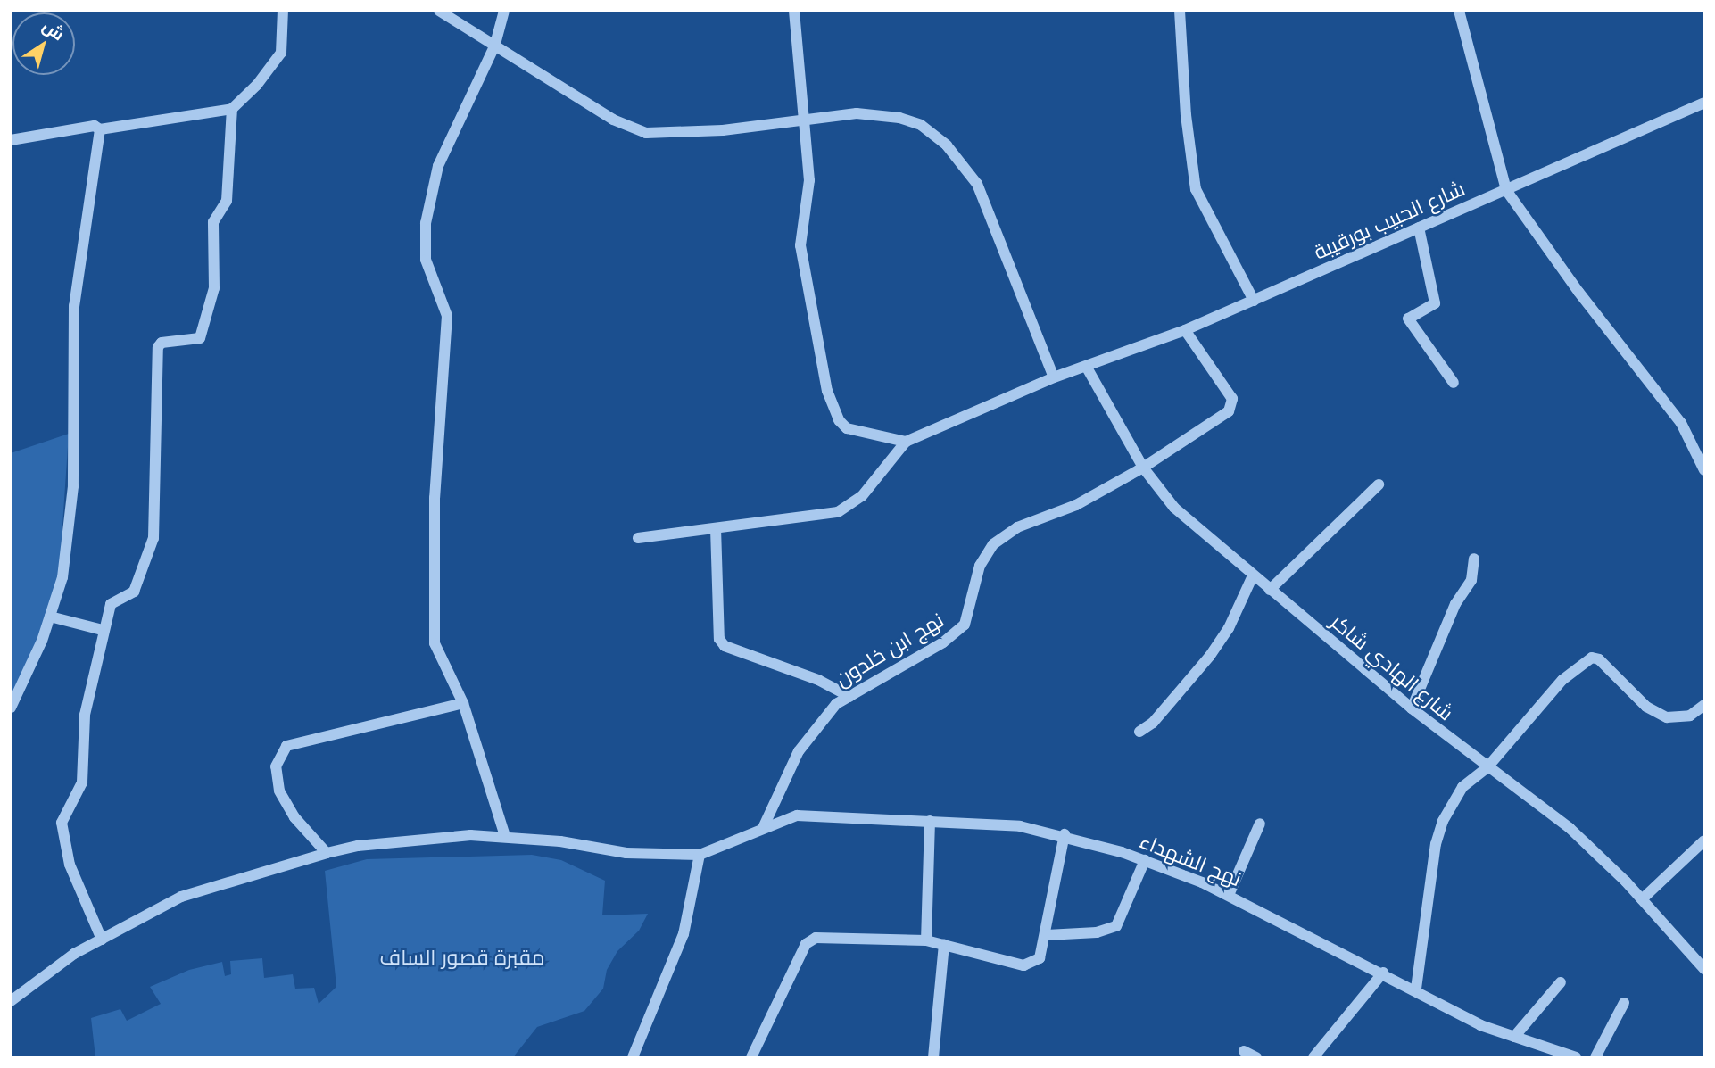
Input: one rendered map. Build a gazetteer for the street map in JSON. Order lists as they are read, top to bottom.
{
  "streets": {
    "street": [
      "شارع الحبيب بورقيبة",
      "نهج ابن خلدون",
      "شارع الهادي شاكر",
      "نهج الشهداء"
    ]
  },
  "crossings": [
    ["شارع الحبيب بورقيبة", "نهج ابن خلدون"],
    ["شارع الحبيب بورقيبة", "شارع الهادي شاكر"],
    ["نهج ابن خلدون", "شارع الهادي شاكر"],
    ["نهج ابن خلدون", "نهج الشهداء"]
  ],
  "parks": ["مقبرة قصور الساف"],
  "north": "top right"
}
